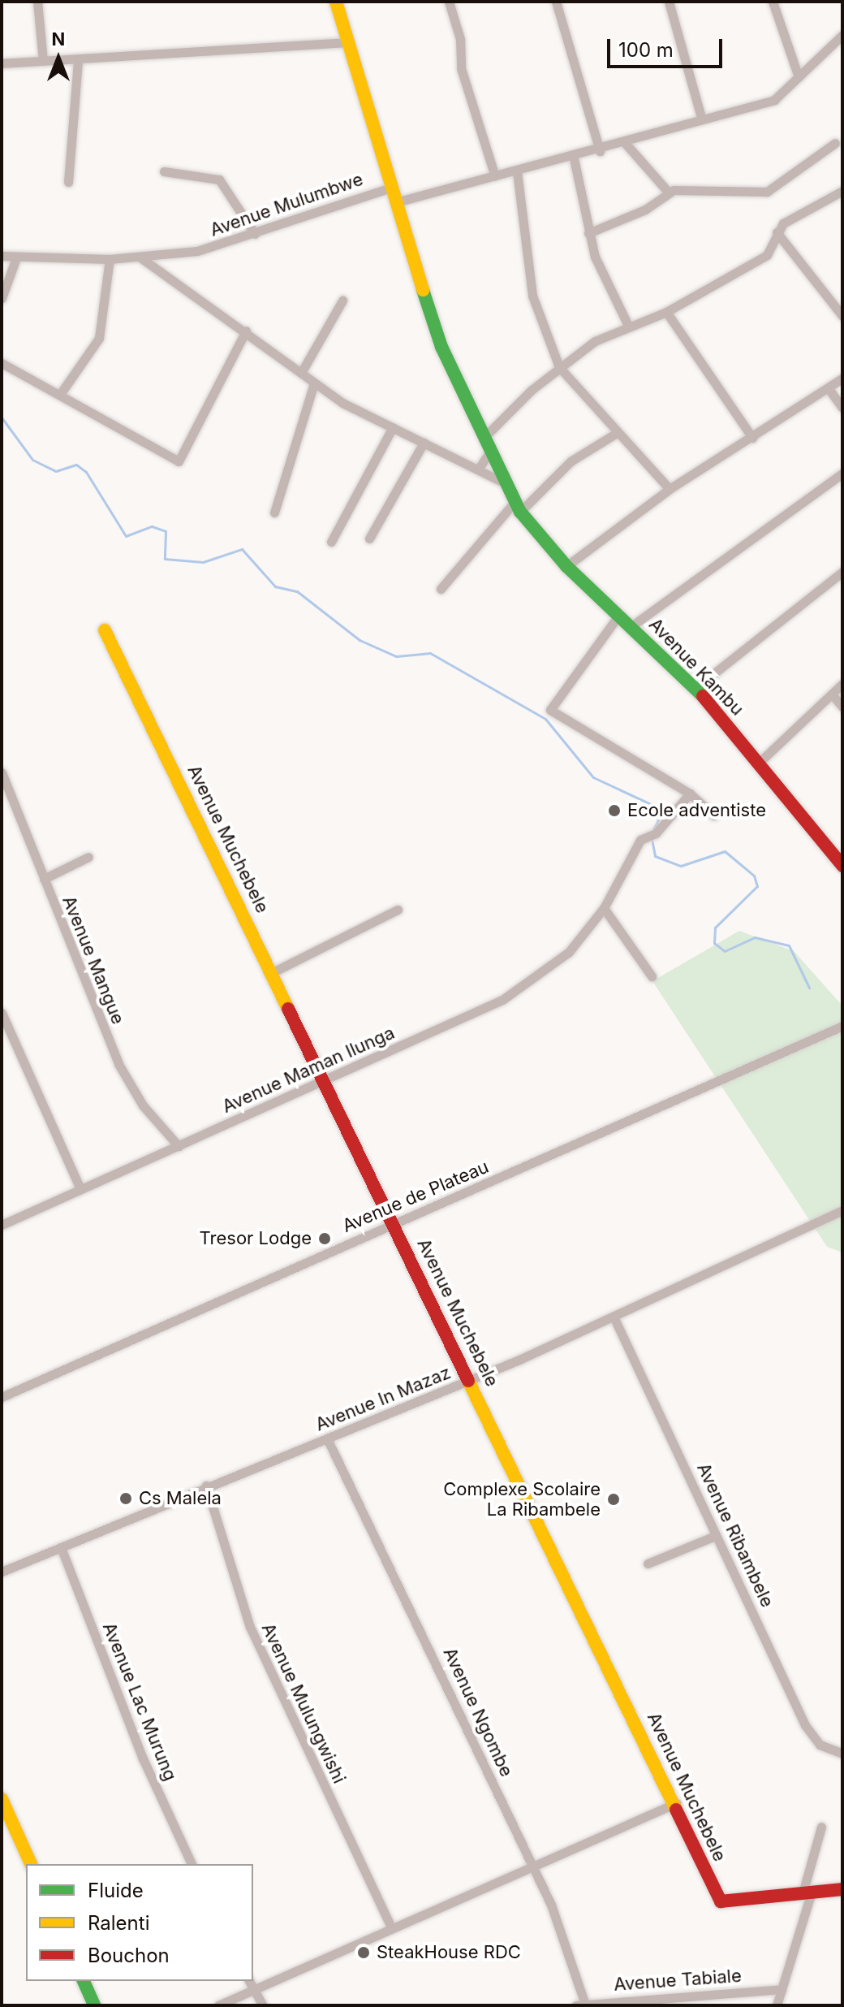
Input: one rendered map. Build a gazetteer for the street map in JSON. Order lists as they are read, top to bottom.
{
  "streets": {
    "street": [
      "Avenue Mulumbwe",
      "Avenue Kambu",
      "Avenue Muchebele",
      "Avenue Mangue",
      "Avenue Maman Ilunga",
      "Avenue de Plateau",
      "Avenue In Mazaz",
      "Avenue Ribambele",
      "Avenue Lac Murung",
      "Avenue Mulungwishi",
      "Avenue Ngombe",
      "Avenue Tabiale"
    ]
  },
  "crossings": [
    ["Avenue Mulumbwe", "Avenue Kambu"],
    ["Avenue Muchebele", "Avenue Maman Ilunga"],
    ["Avenue Muchebele", "Avenue de Plateau"],
    ["Avenue Muchebele", "Avenue In Mazaz"],
    ["Avenue Mangue", "Avenue Maman Ilunga"],
    ["Avenue In Mazaz", "Avenue Ribambele"],
    ["Avenue In Mazaz", "Avenue Lac Murung"],
    ["Avenue In Mazaz", "Avenue Mulungwishi"],
    ["Avenue In Mazaz", "Avenue Ngombe"],
    ["Avenue Ngombe", "Avenue Tabiale"]
  ],
  "places": [
    "Ecole adventiste",
    "Tresor Lodge",
    "Cs Malela",
    "Complexe Scolaire La Ribambele",
    "SteakHouse RDC"
  ],
  "legend": ["Fluide", "Ralenti", "Bouchon"],
  "scale_bar": "100 m",
  "north": "top"
}
